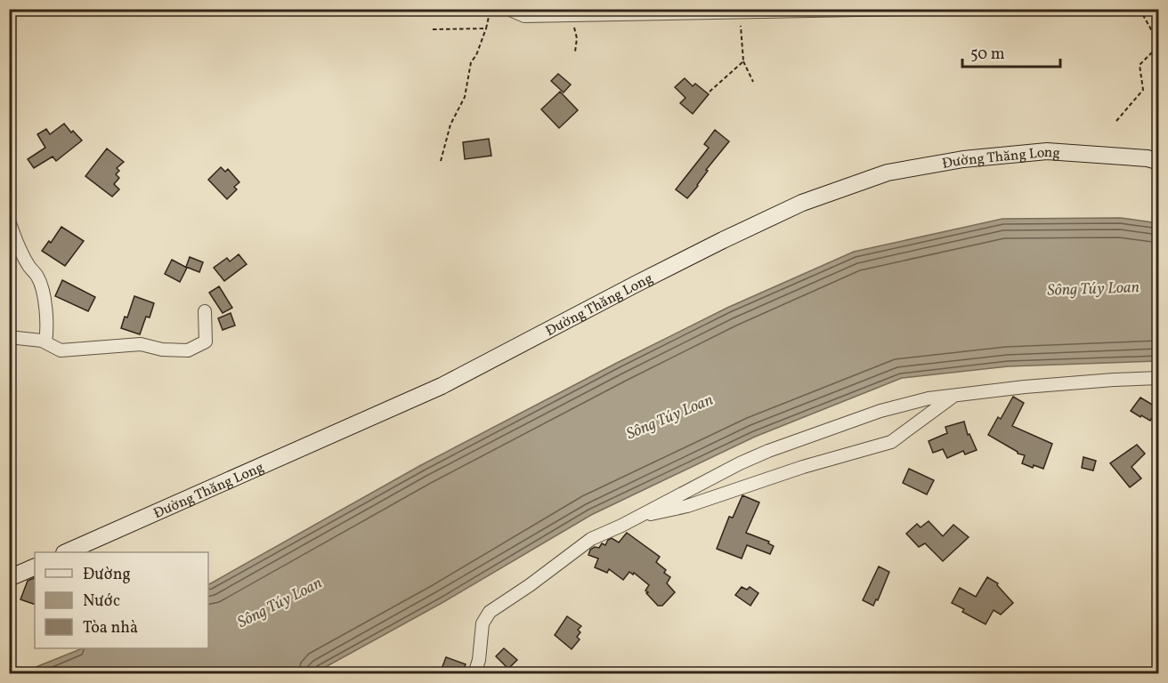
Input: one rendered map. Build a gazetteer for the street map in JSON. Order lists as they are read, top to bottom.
{
  "streets": {
    "street": ["Đường Thăng Long"]
  },
  "water": ["Sông Túy Loan"],
  "legend": ["Đường", "Nước", "Tòa nhà"],
  "scale_bar": "50 m"
}
